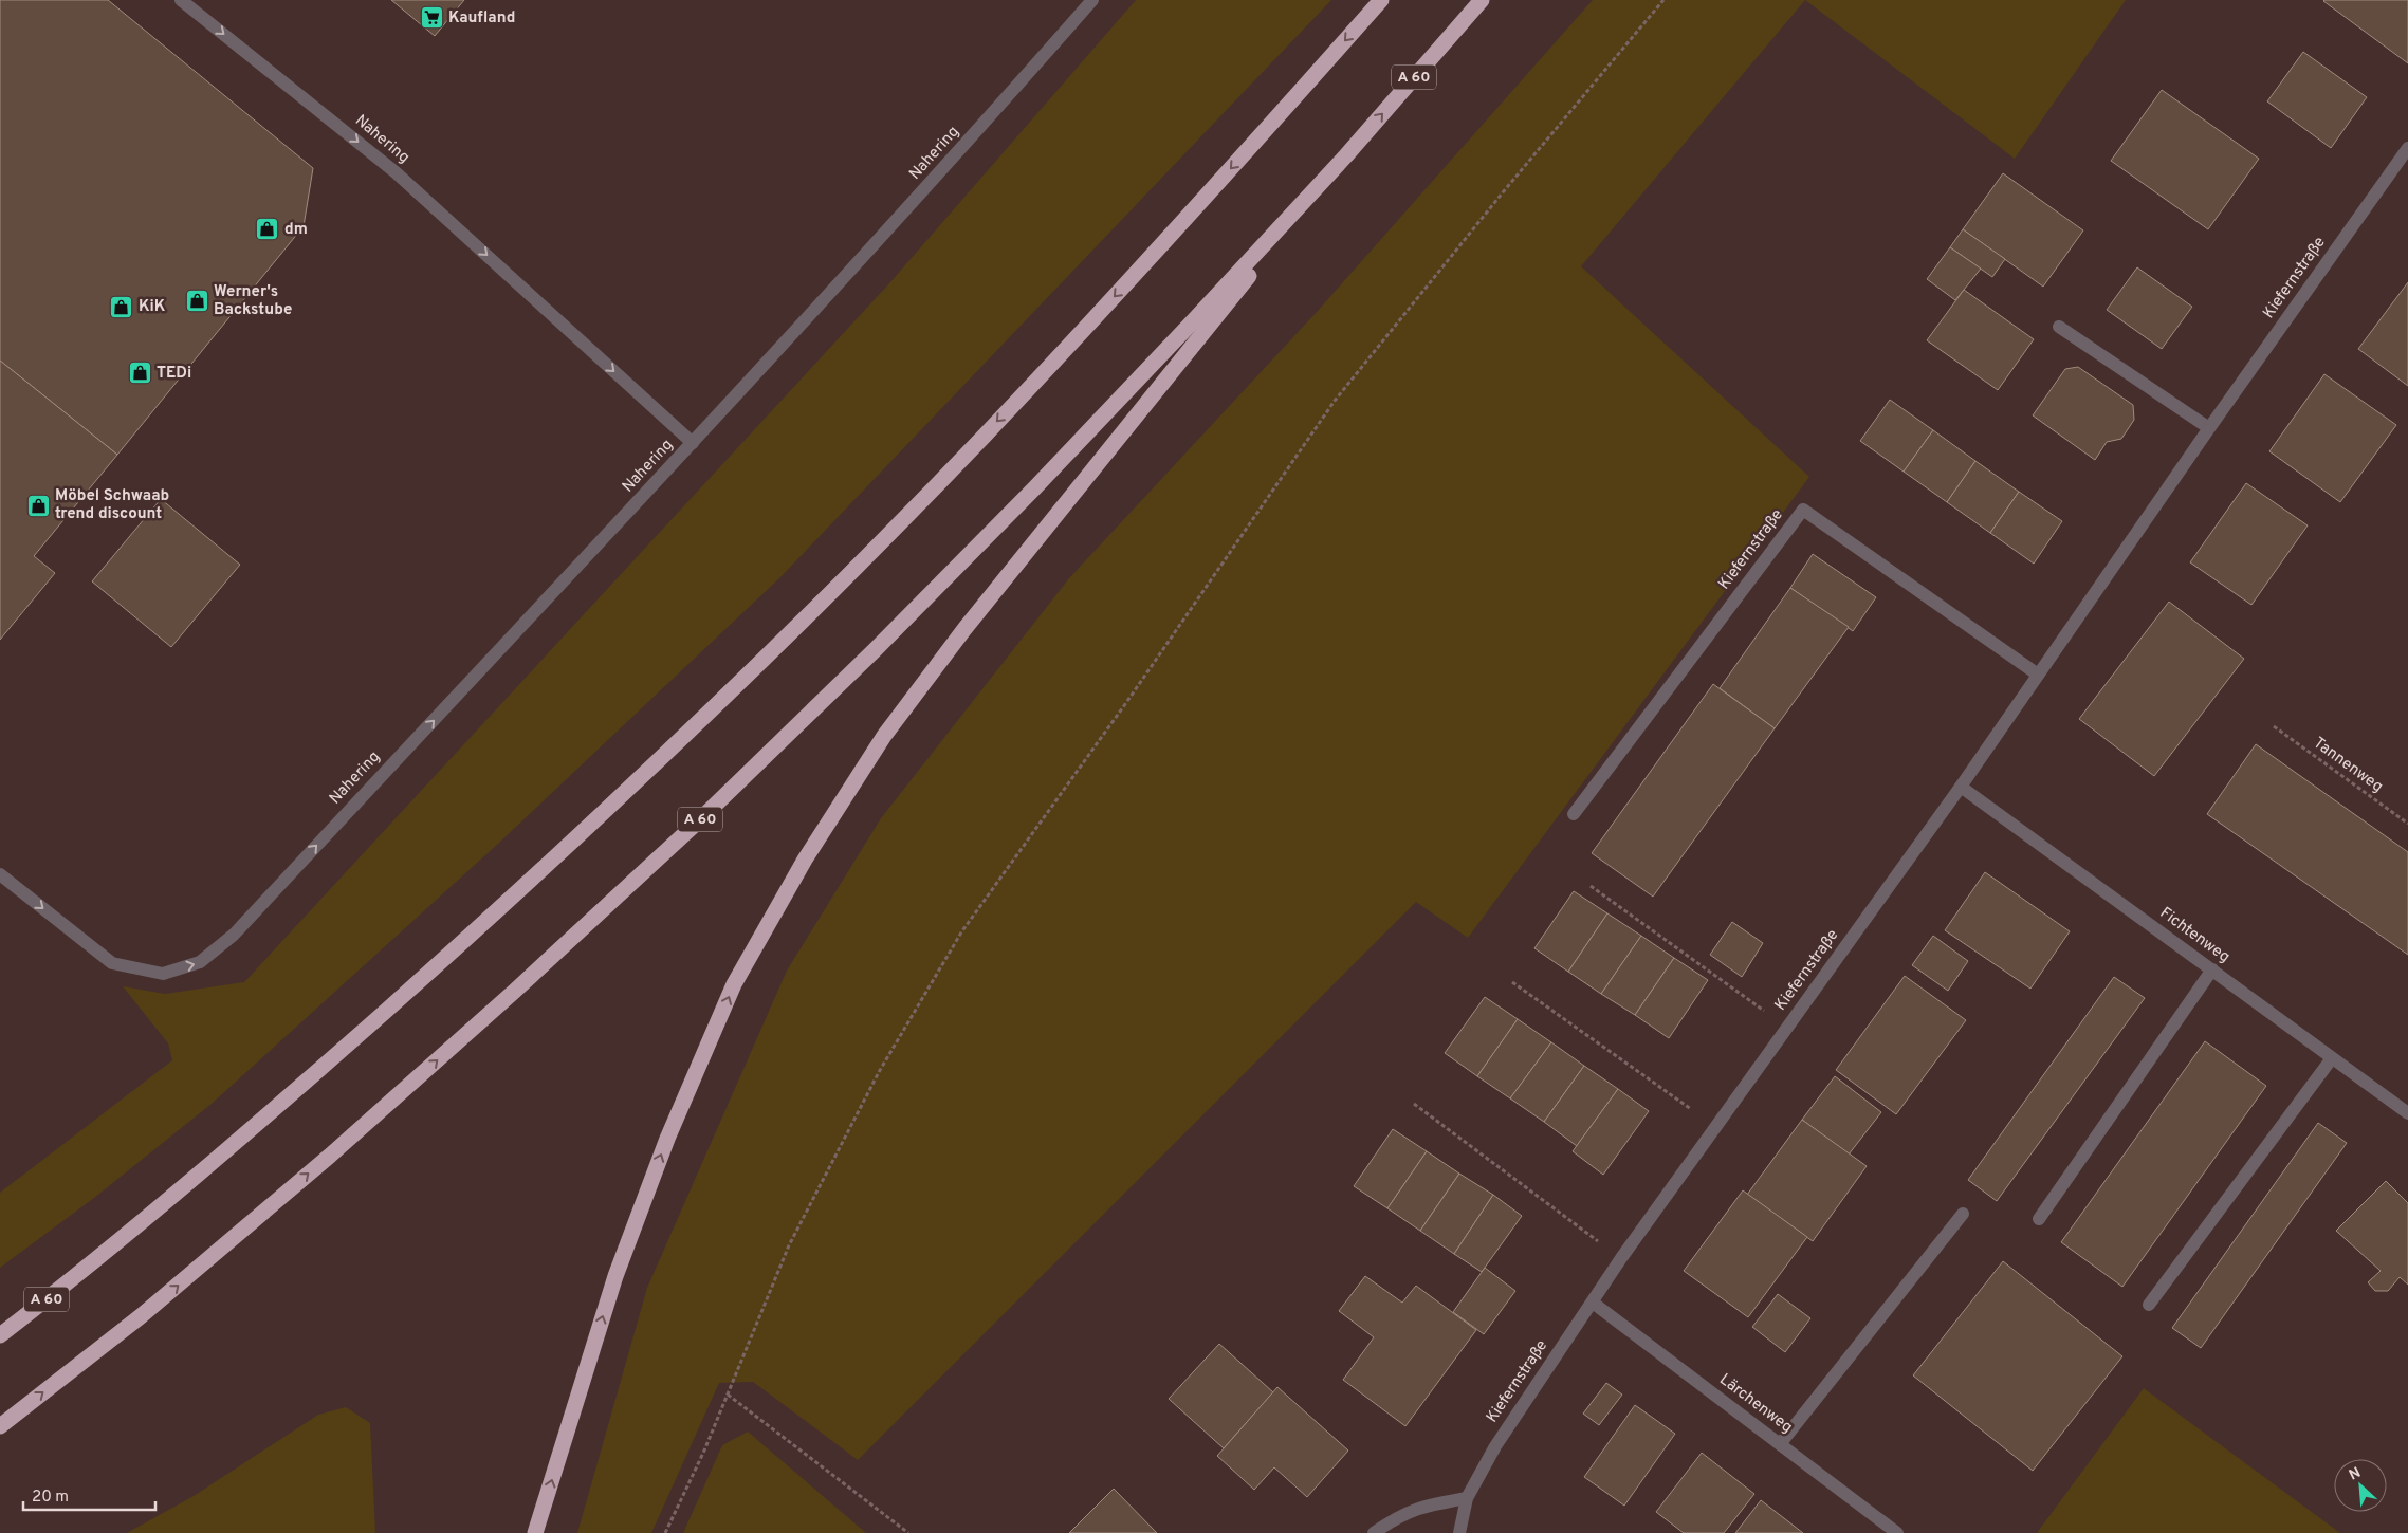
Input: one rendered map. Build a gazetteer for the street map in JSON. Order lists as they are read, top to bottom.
{
  "streets": {
    "highway": ["A 60"],
    "street": [
      "Nahering",
      "Kiefernstraße",
      "Fichtenweg",
      "Lärchenweg"
    ],
    "path": ["Tannenweg"]
  },
  "crossings": [
    ["Kiefernstraße", "Fichtenweg"],
    ["Kiefernstraße", "Lärchenweg"]
  ],
  "places": {
    "supermarket": ["Kaufland"],
    "shop": [
      "dm",
      "Werner's Backstube",
      "KiK",
      "TEDi",
      "Möbel Schwaab trend discount"
    ]
  },
  "scale_bar": "20 m",
  "north": "top left"
}
